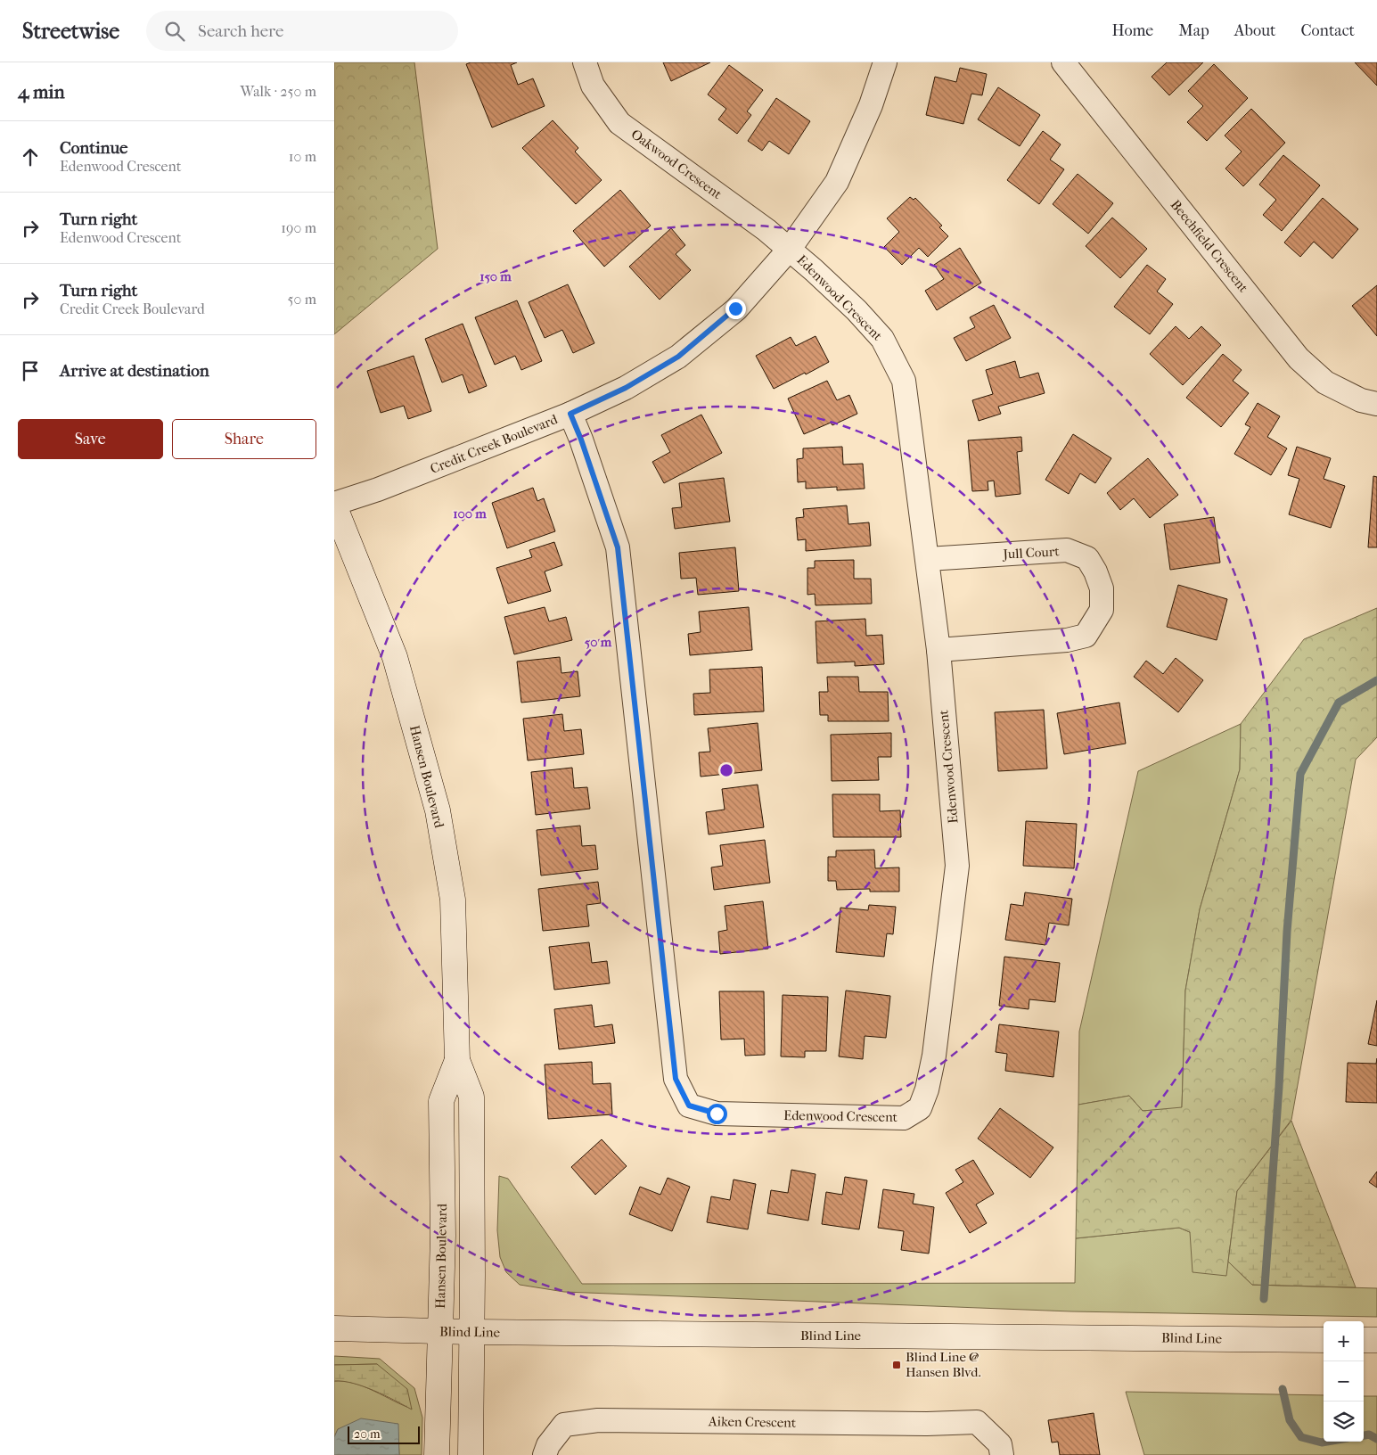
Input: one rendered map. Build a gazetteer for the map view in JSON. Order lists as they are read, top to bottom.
{
  "streets": {
    "street": [
      "Oakwood Crescent",
      "Beechfield Crescent",
      "Edenwood Crescent",
      "Credit Creek Boulevard",
      "Jull Court",
      "Hansen Boulevard",
      "Blind Line",
      "Aiken Crescent"
    ]
  },
  "crossings": [
    ["Oakwood Crescent", "Edenwood Crescent"],
    ["Oakwood Crescent", "Credit Creek Boulevard"],
    ["Edenwood Crescent", "Credit Creek Boulevard"],
    ["Edenwood Crescent", "Jull Court"],
    ["Credit Creek Boulevard", "Hansen Boulevard"],
    ["Hansen Boulevard", "Blind Line"]
  ],
  "places": {
    "transit": ["Blind Line @ Hansen Blvd."]
  },
  "scale_bar": "20 m",
  "page": {
    "header": "Streetwise",
    "search": "Search here",
    "nav": [
      "Home",
      "Map",
      "About",
      "Contact"
    ],
    "heading": ["4 min", "Walk · 250 m"],
    "list": [
      ["Continue", "Edenwood Crescent", "10 m"],
      ["Turn right", "Edenwood Crescent", "190 m"],
      ["Turn right", "Credit Creek Boulevard", "50 m"],
      "Arrive at destination"
    ],
    "buttons": ["Save", "Share"],
    "map_buttons": ["+", "−"],
    "scale": "20 m"
  },
  "rings": ["150 m", "100 m", "50 m"]
}
